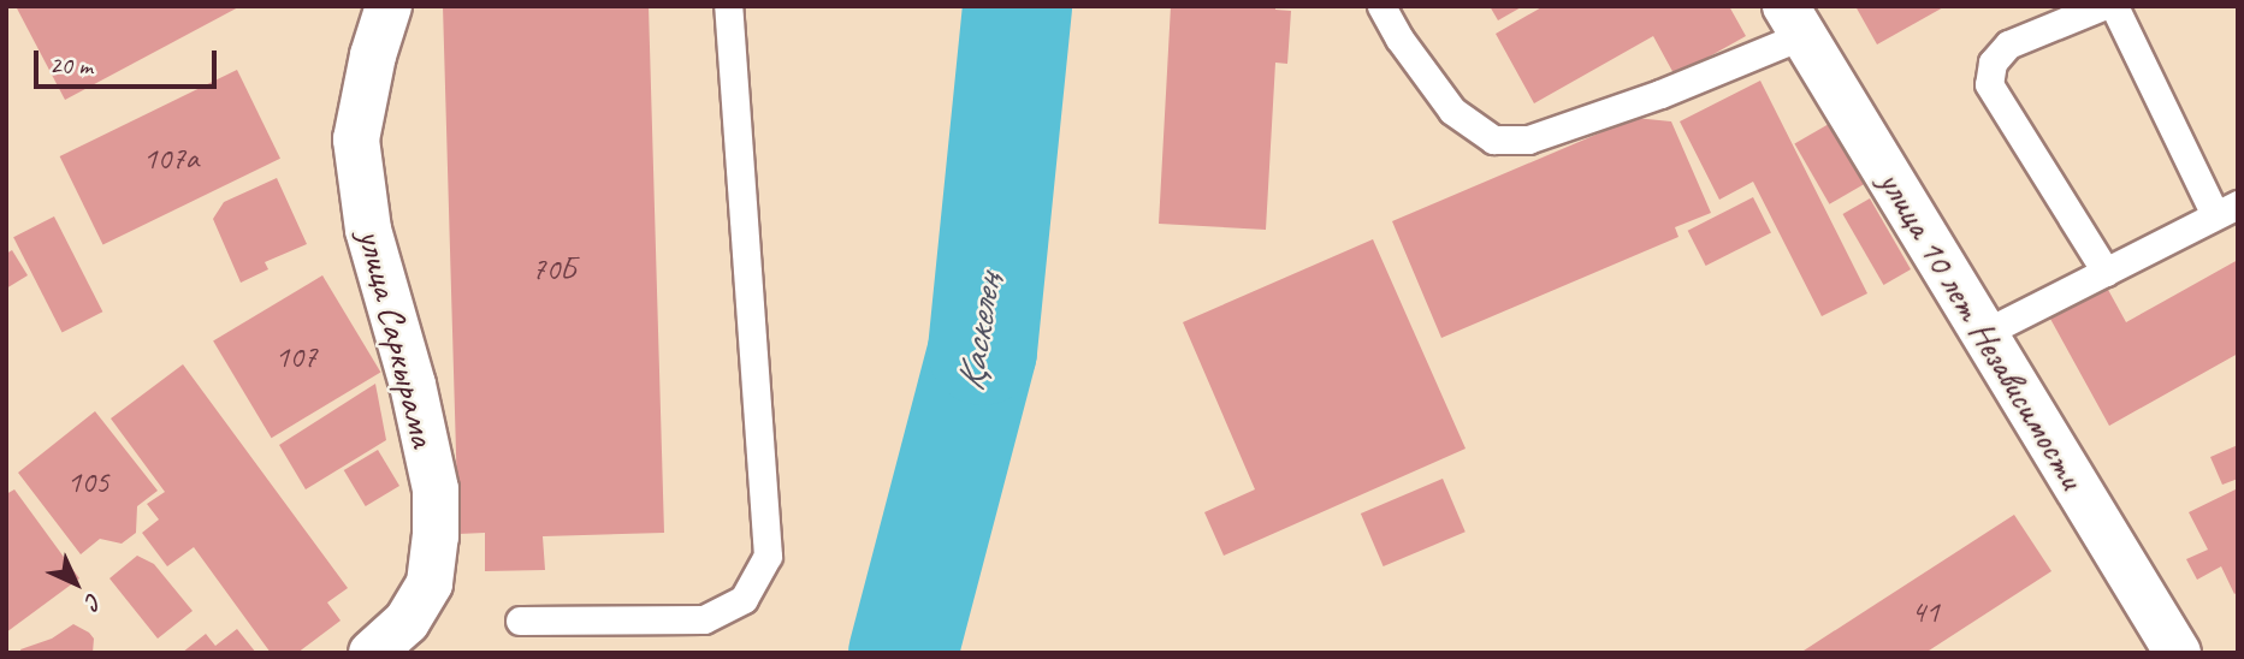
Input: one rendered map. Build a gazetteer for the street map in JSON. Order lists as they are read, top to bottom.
{
  "streets": {
    "street": ["улица 10 лет Независимости", "улица Саркырама"]
  },
  "water": ["Қаскелең"],
  "house_numbers": [
    "107а",
    "70Б",
    "107",
    "105",
    "41"
  ],
  "scale_bar": "20 m",
  "north": "bottom right"
}
